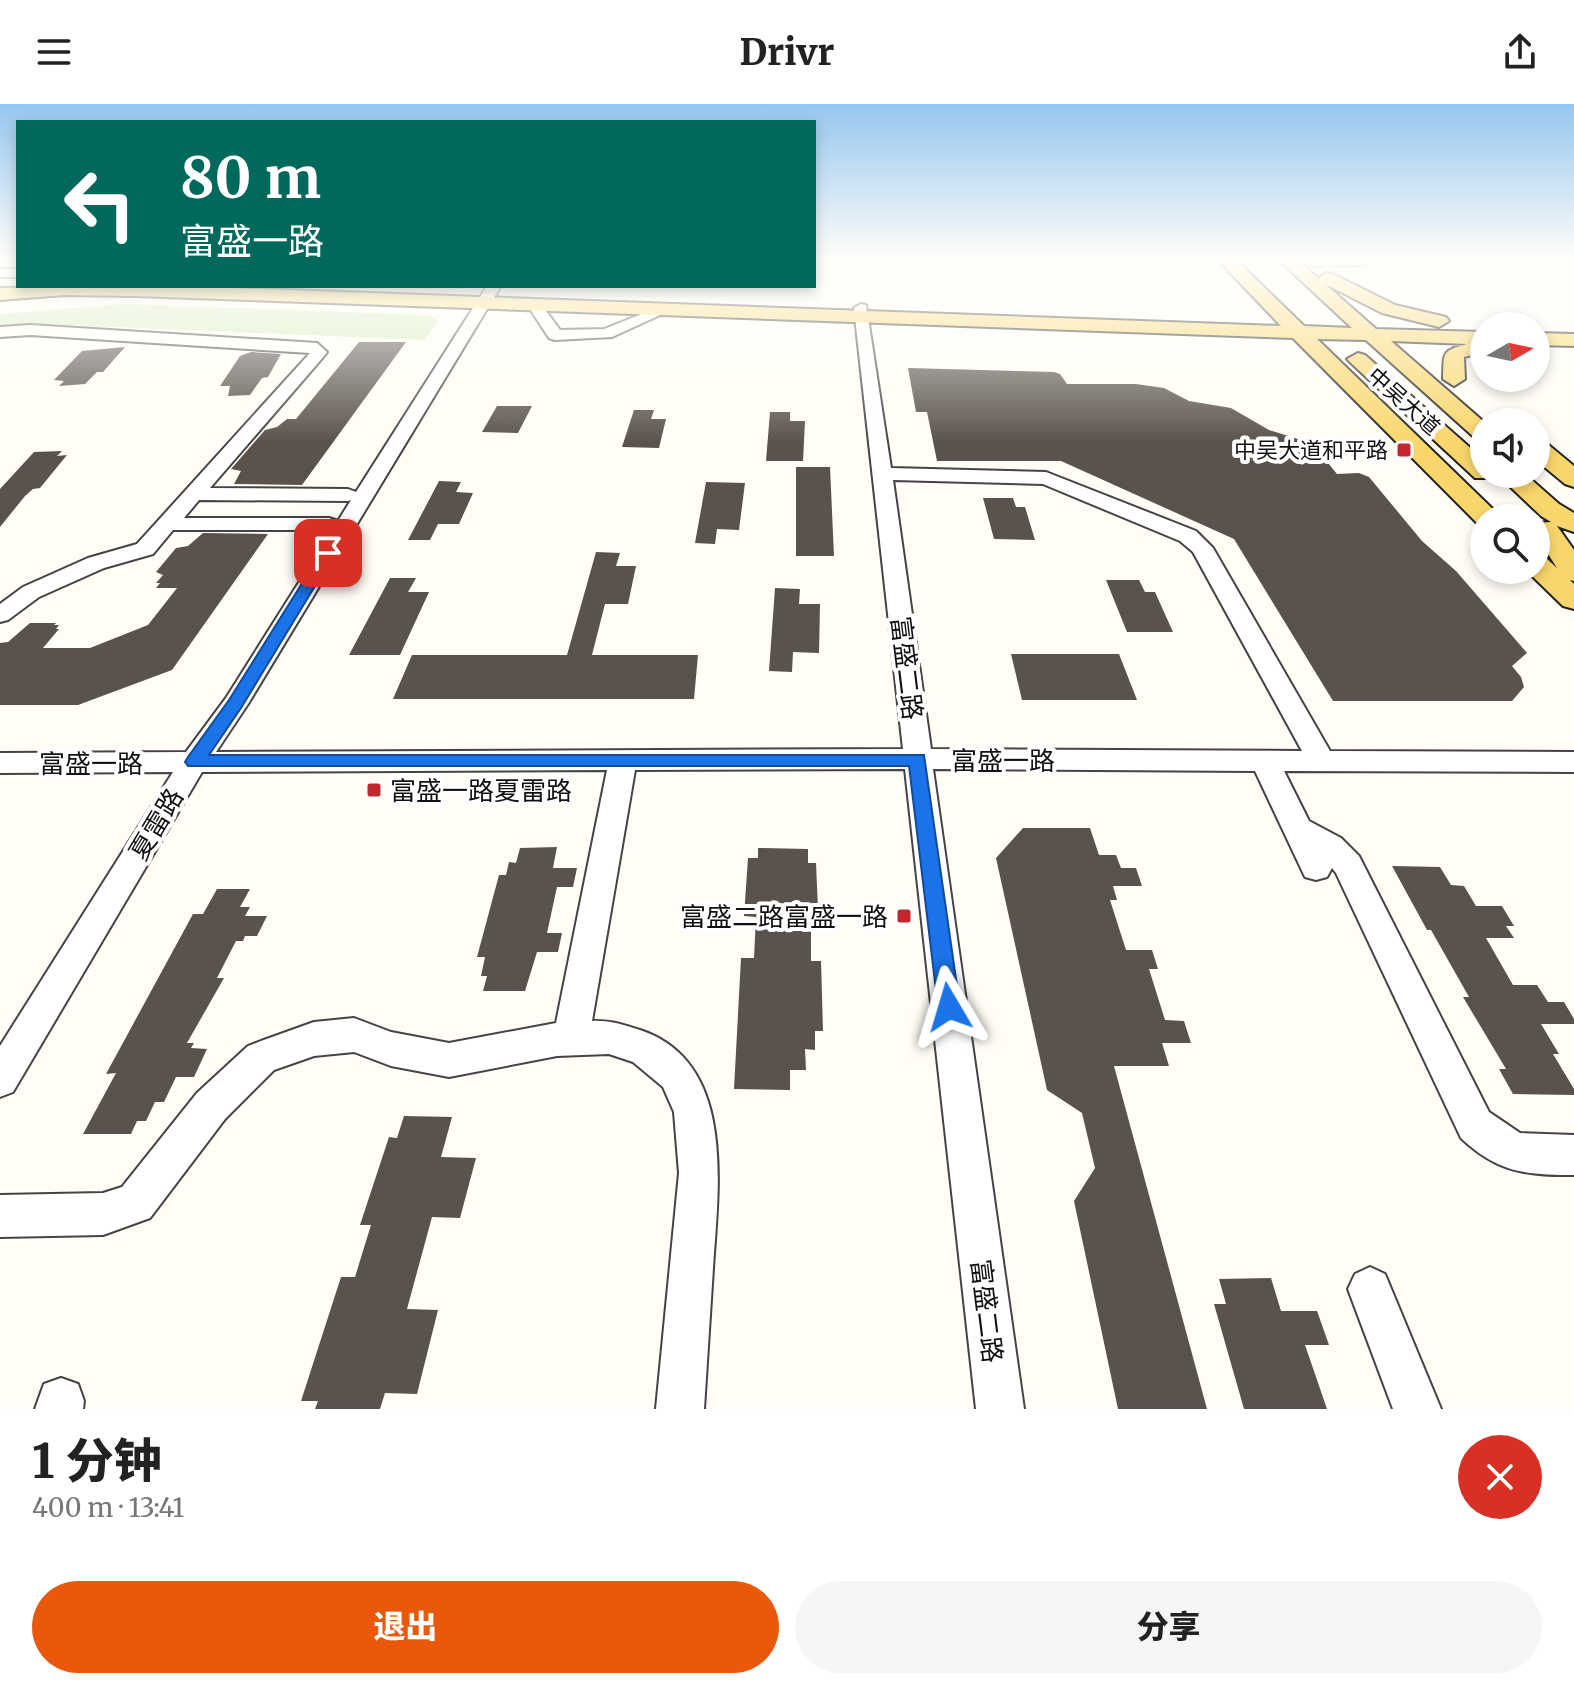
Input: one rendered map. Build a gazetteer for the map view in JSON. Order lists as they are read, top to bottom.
{
  "streets": {
    "main road": ["中吴大道"],
    "street": ["富盛二路", "富盛一路", "夏雷路"]
  },
  "crossings": [
    ["富盛二路", "富盛一路"],
    ["富盛一路", "夏雷路"]
  ],
  "places": {
    "transit": ["中吴大道和平路", "富盛一路夏雷路", "富盛二路富盛一路"]
  },
  "north": "right",
  "page": {
    "header": "Drivr",
    "turn": ["80 m", "富盛一路"],
    "heading": ["1 分钟", "400 m · 13:41"],
    "buttons": ["退出", "分享"]
  }
}
